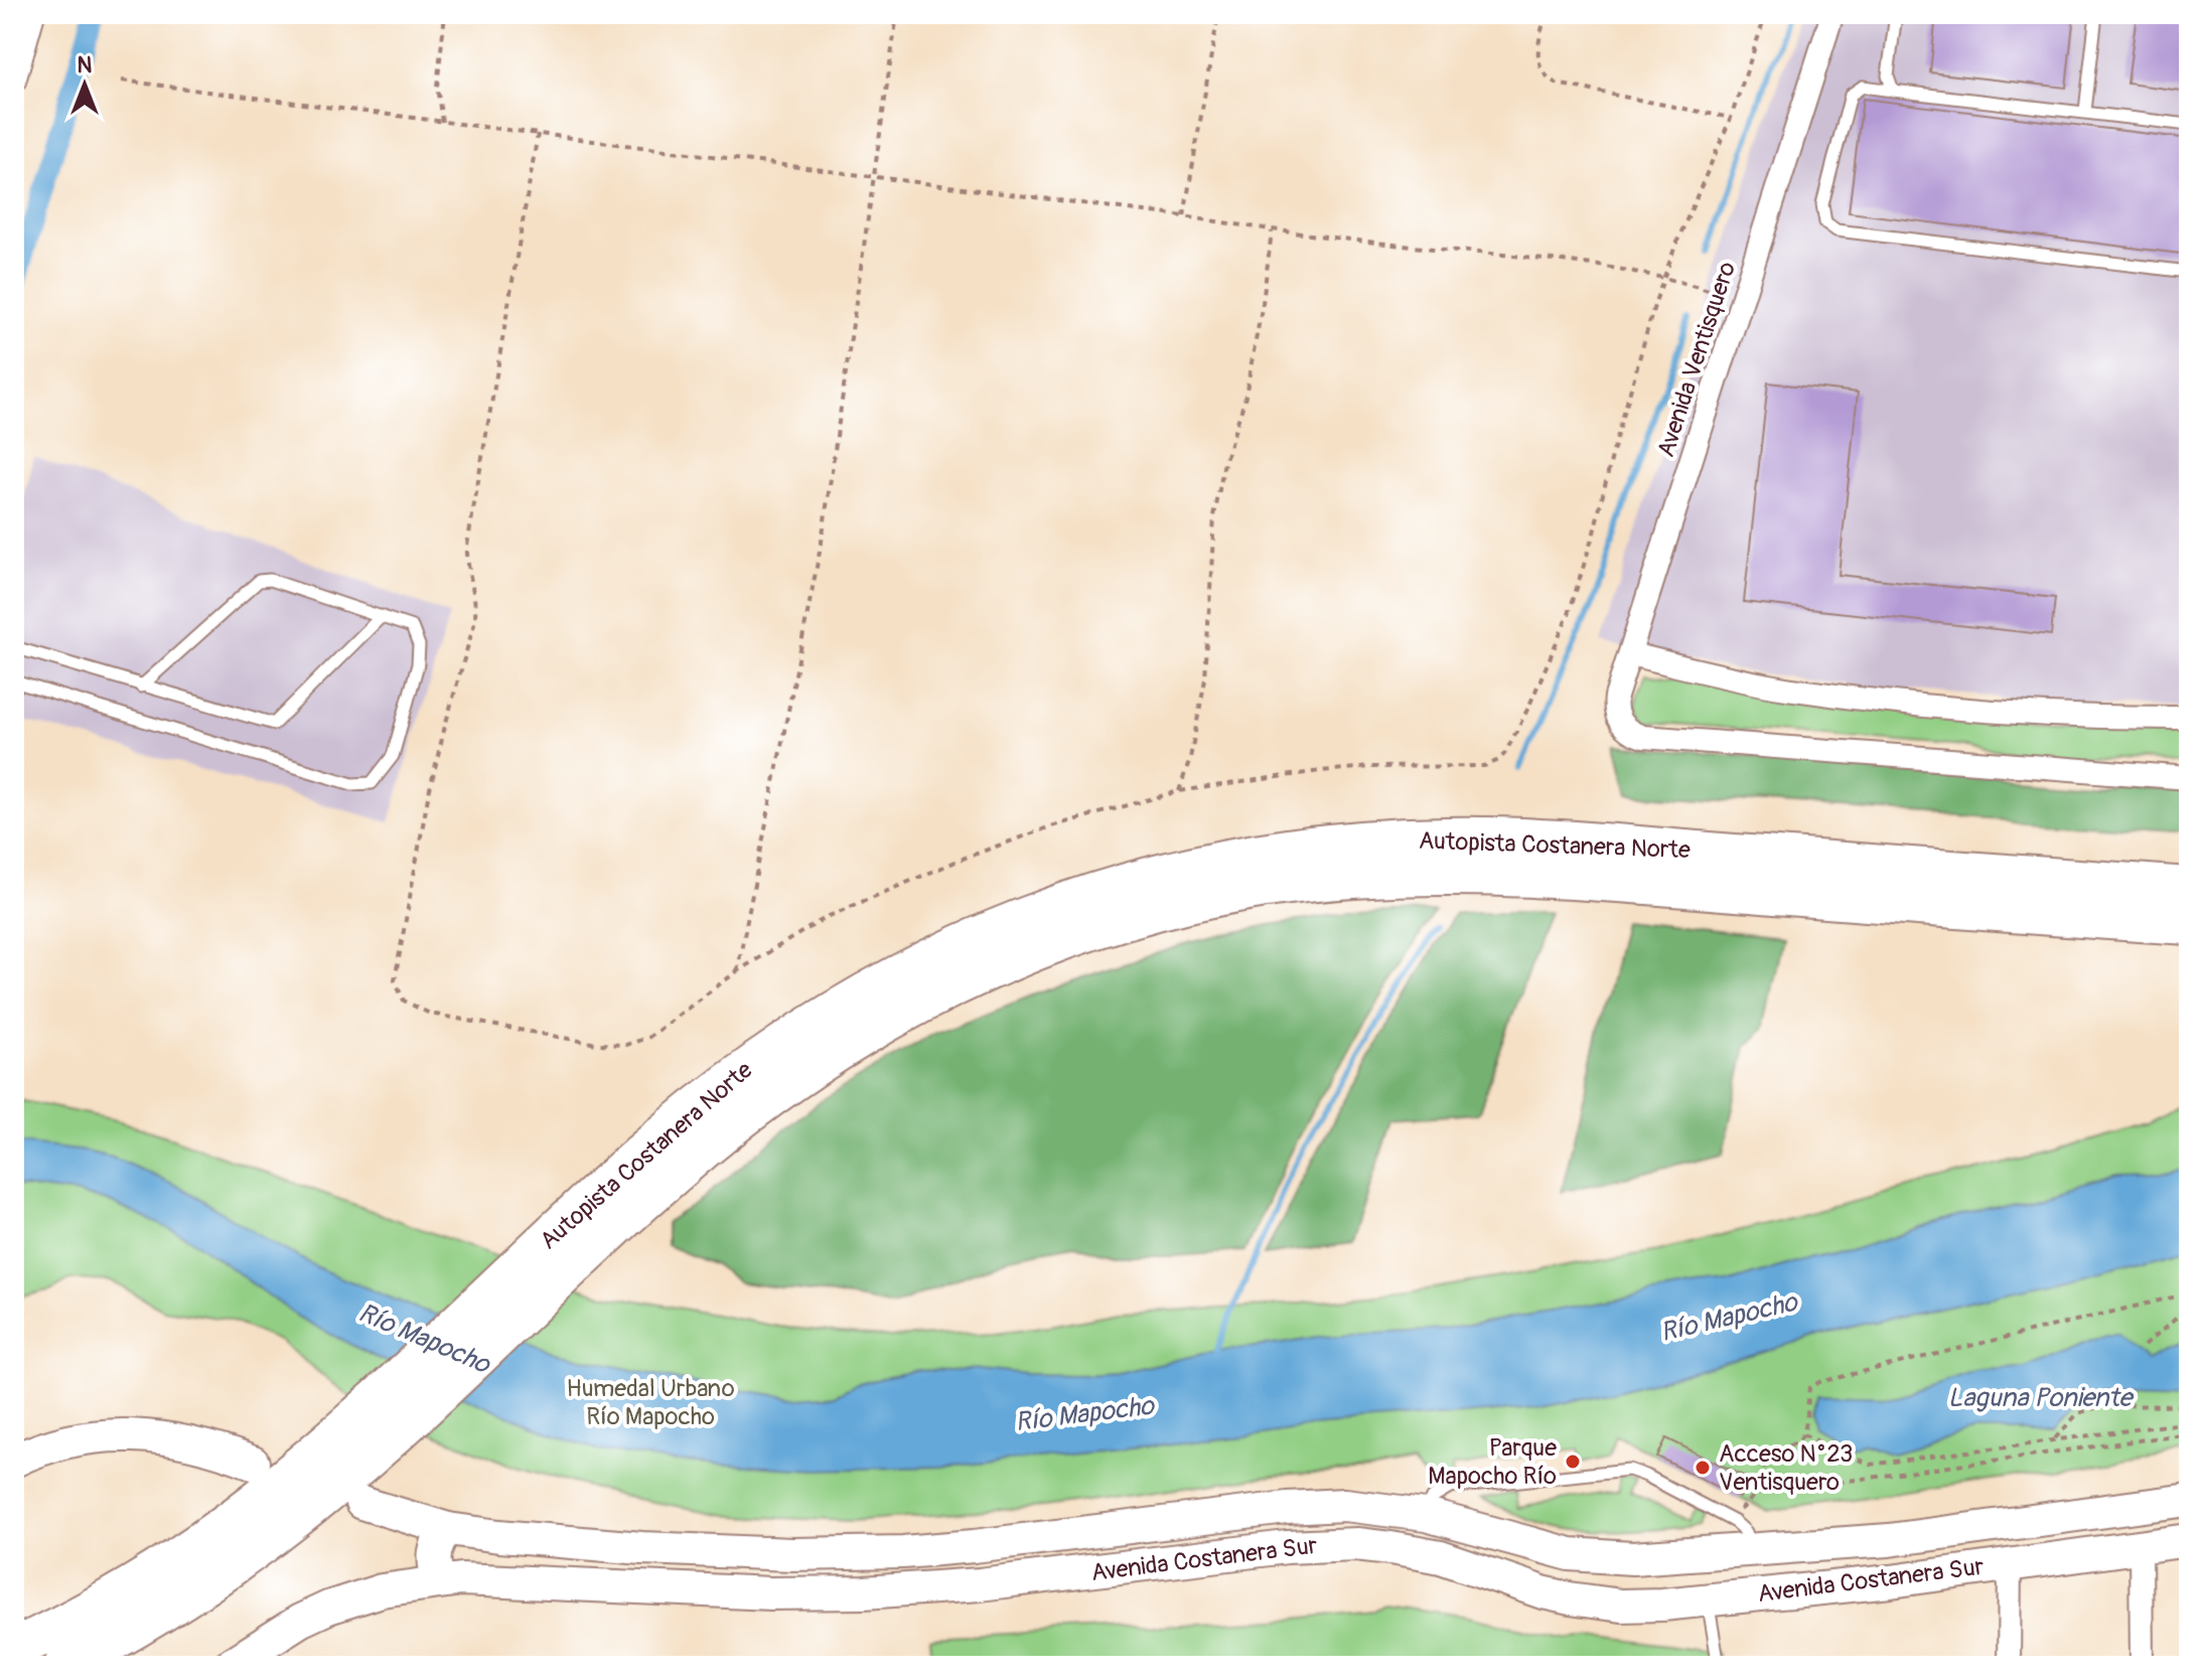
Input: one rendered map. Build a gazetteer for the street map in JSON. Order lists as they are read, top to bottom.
{
  "streets": {
    "highway": ["Autopista Costanera Norte"],
    "street": ["Avenida Ventisquero", "Avenida Costanera Sur"]
  },
  "water": ["Río Mapocho", "Laguna Poniente"],
  "parks": ["Humedal Urbano Río Mapocho"],
  "places": ["Parque Mapocho Río", "Acceso N°23 Ventisquero"],
  "north": "top"
}
